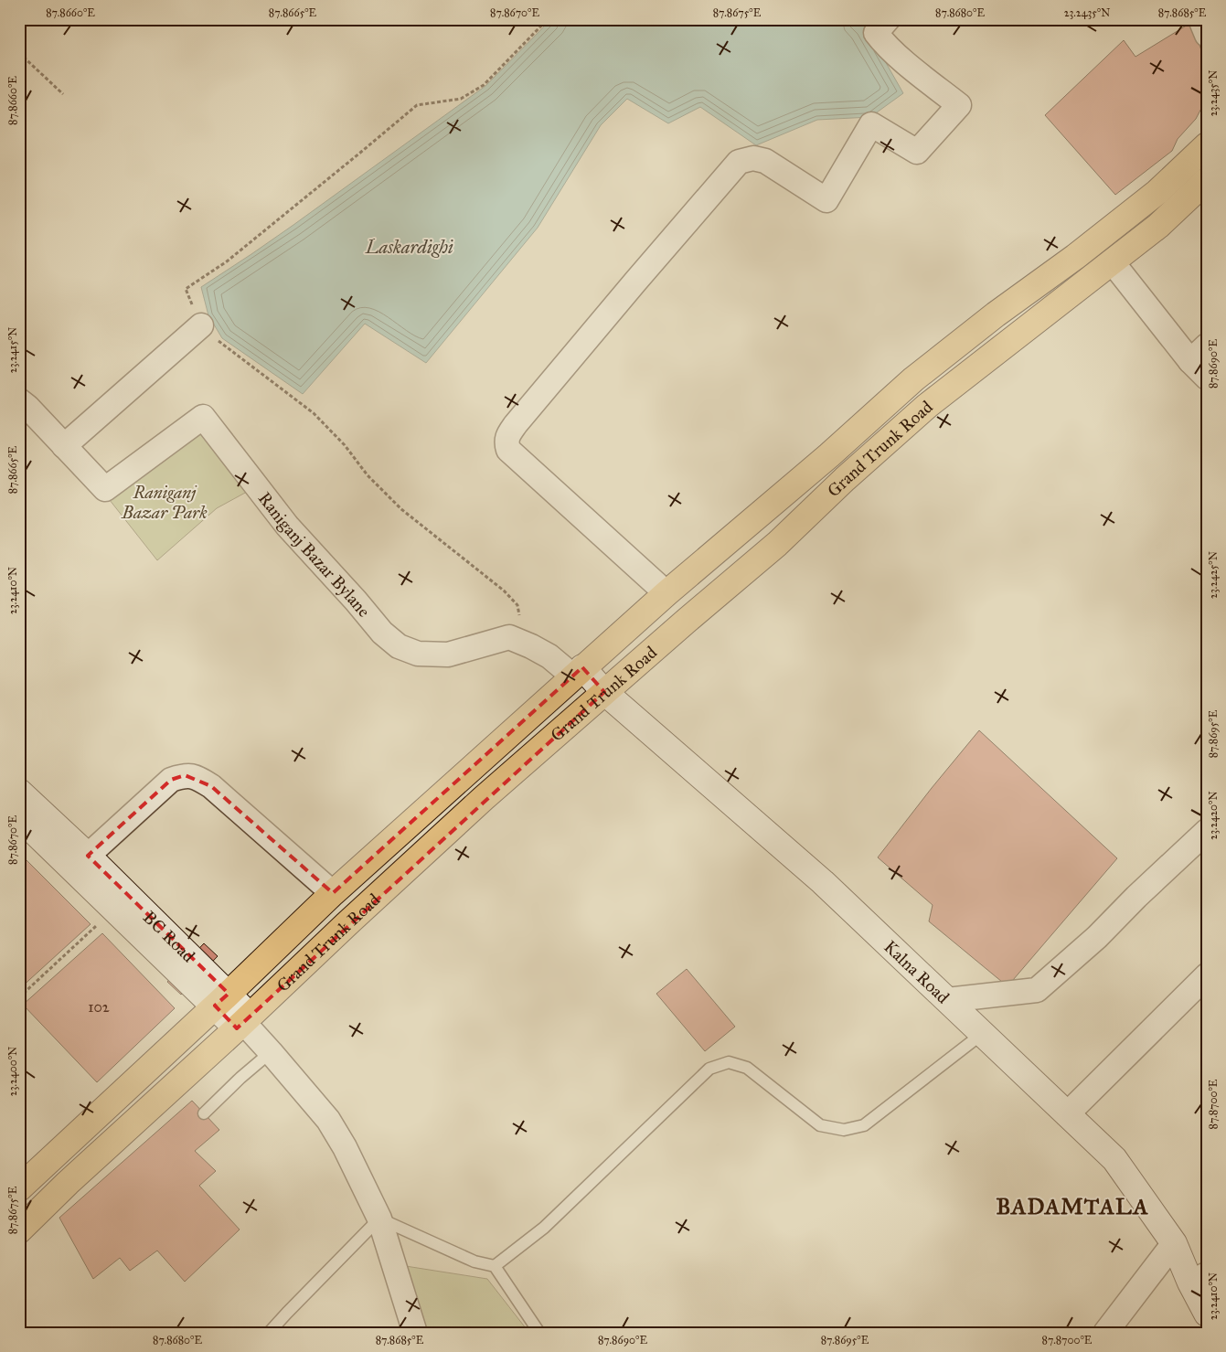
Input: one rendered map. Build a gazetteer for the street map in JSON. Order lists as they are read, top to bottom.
{
  "streets": {
    "highway": ["Grand Trunk Road"],
    "street": ["Raniganj Bazar Bylane", "BC Road", "Kalna Road"]
  },
  "crossings": [
    ["Grand Trunk Road", "BC Road"],
    ["Grand Trunk Road", "Kalna Road"]
  ],
  "districts": ["BADAMTALA"],
  "water": ["Laskardighi"],
  "parks": ["Raniganj Bazar Park"],
  "house_numbers": ["102"],
  "coordinates": [
    "87.8660°E",
    "87.8665°E",
    "87.8670°E",
    "87.8675°E",
    "87.8680°E",
    "23.2435°N",
    "87.8685°E",
    "23.2415°N",
    "87.8690°E",
    "23.2425°N",
    "23.2410°N",
    "87.8695°E",
    "23.2420°N",
    "23.2400°N",
    "87.8700°E"
  ]
}
